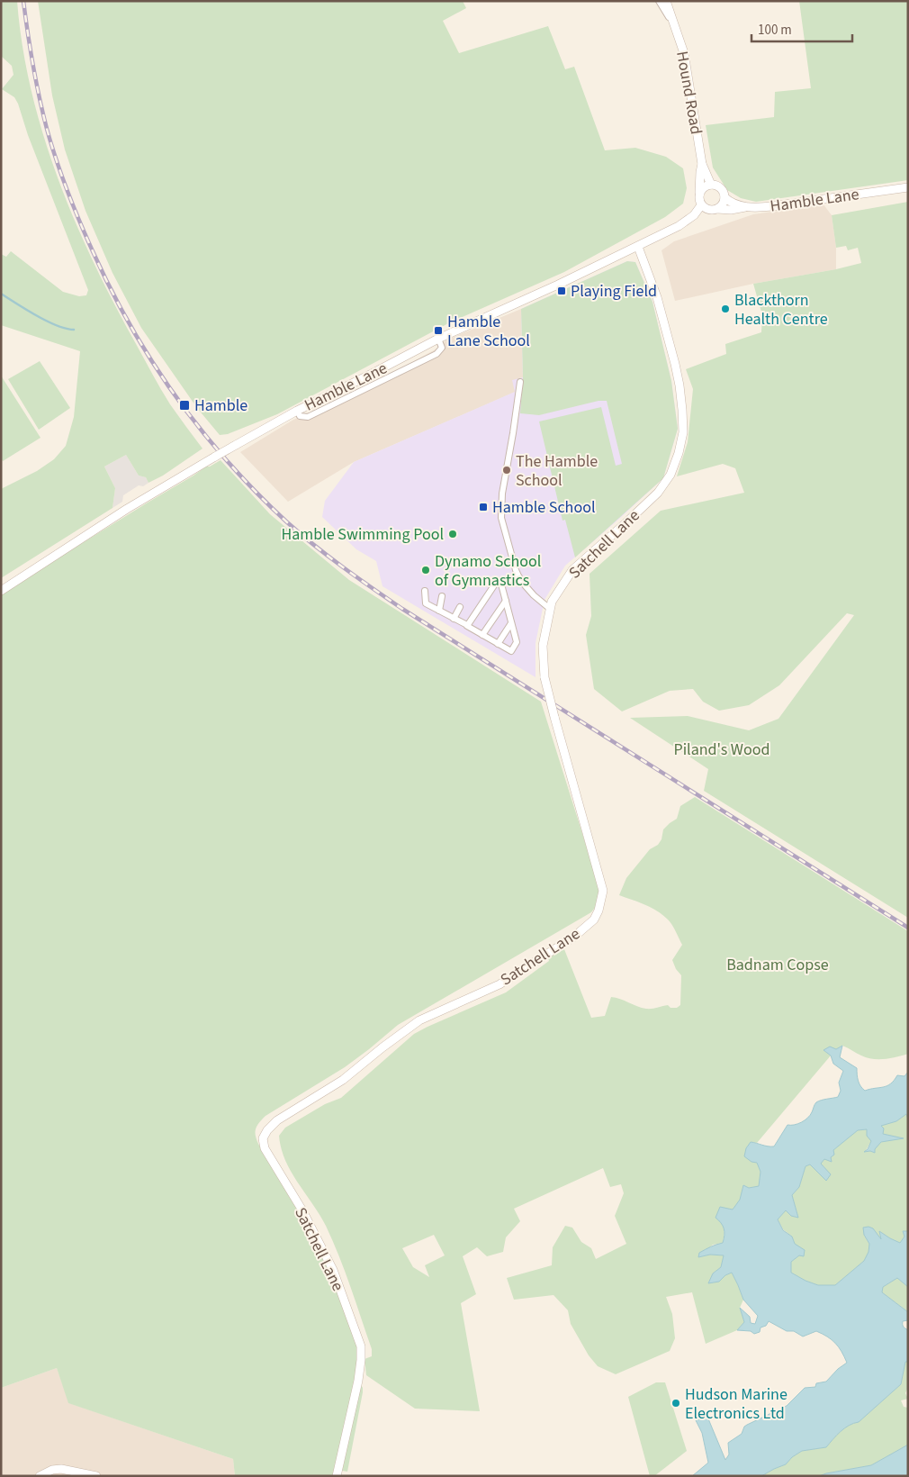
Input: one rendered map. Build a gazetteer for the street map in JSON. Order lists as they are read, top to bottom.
{
  "streets": {
    "street": ["Hound Road", "Hamble Lane", "Satchell Lane"]
  },
  "crossings": [
    ["Hound Road", "Hamble Lane"],
    ["Hamble Lane", "Satchell Lane"]
  ],
  "parks": ["Piland's Wood", "Badnam Copse"],
  "places": {
    "transit": [
      "Playing Field",
      "Hamble Lane School",
      "Hamble",
      "Hamble School"
    ],
    "other": [
      "Blackthorn Health Centre",
      "The Hamble School",
      "Hamble Swimming Pool",
      "Dynamo School of Gymnastics",
      "Hudson Marine Electronics Ltd"
    ]
  },
  "scale_bar": "100 m"
}
